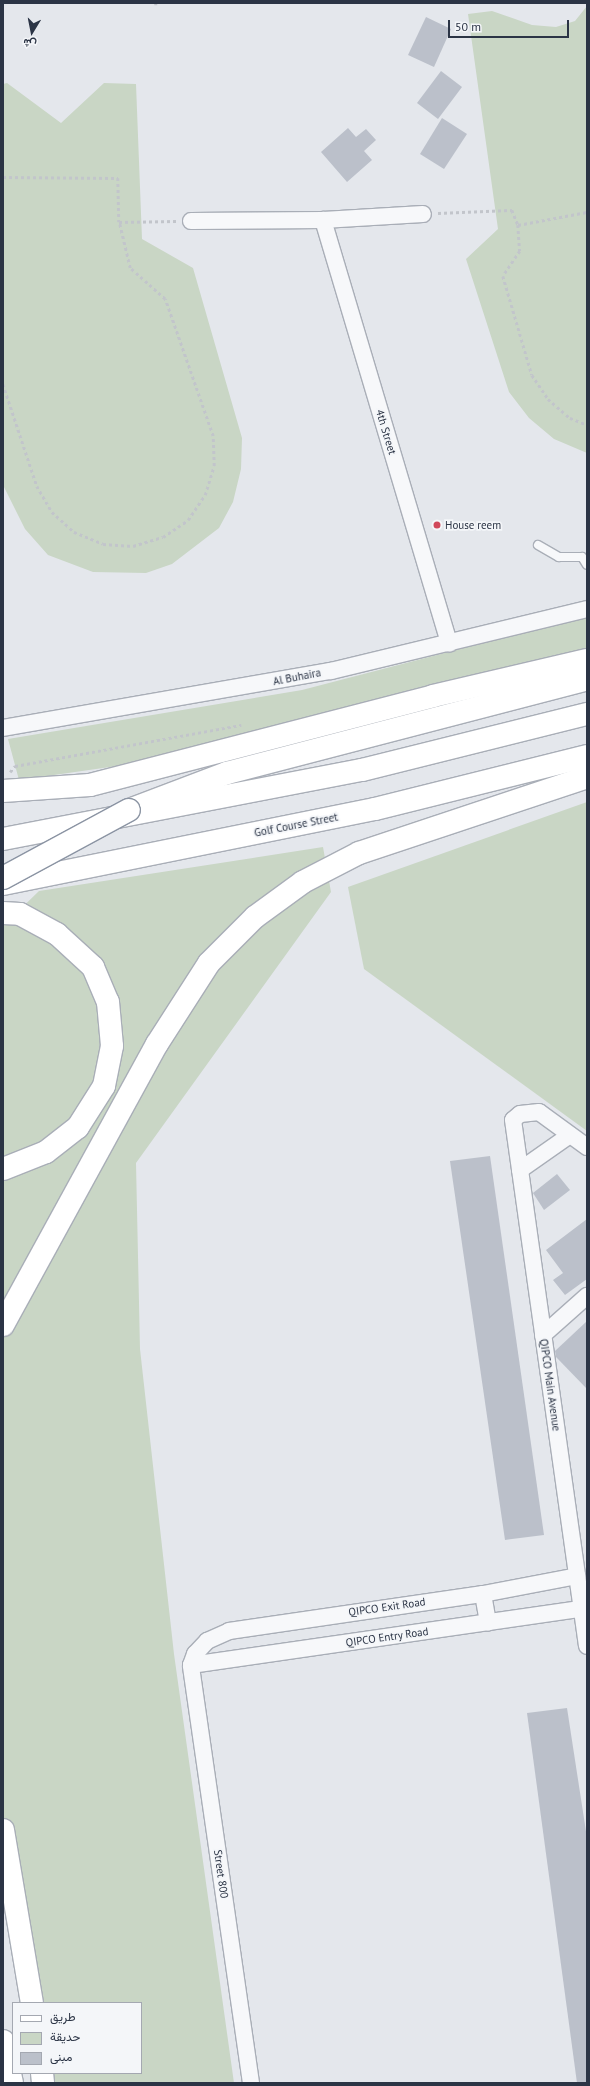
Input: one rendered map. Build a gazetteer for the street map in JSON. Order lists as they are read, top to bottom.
{
  "streets": {
    "main road": ["Golf Course Street"],
    "street": [
      "4th Street",
      "Al Buhaira",
      "QIPCO Main Avenue",
      "QIPCO Entry Road",
      "Street 800"
    ]
  },
  "crossings": [
    ["4th Street", "Al Buhaira"],
    ["QIPCO Main Avenue", "QIPCO Entry Road"],
    ["QIPCO Entry Road", "Street 800"]
  ],
  "places": ["House reem"],
  "legend": ["طريق", "حديقة", "مبنى"],
  "scale_bar": "50 m",
  "north": "bottom"
}
